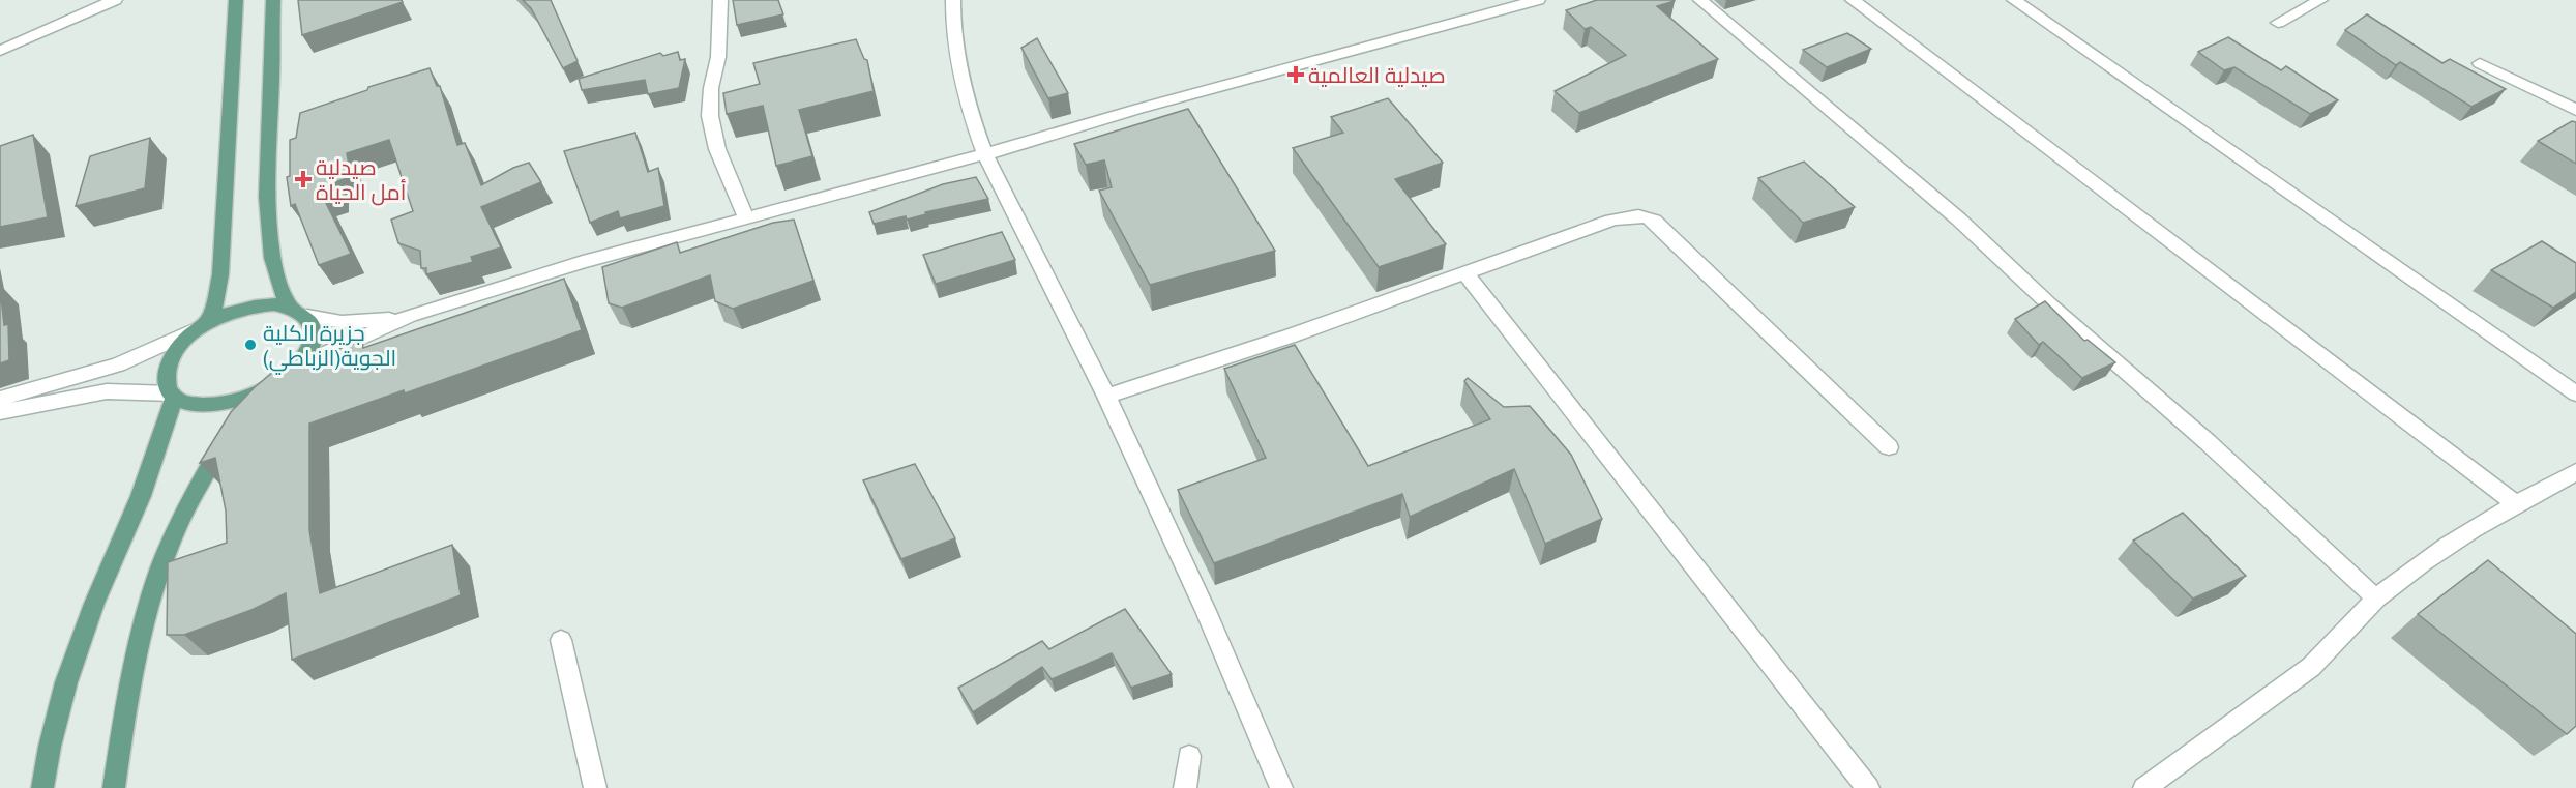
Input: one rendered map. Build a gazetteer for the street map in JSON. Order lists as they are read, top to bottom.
{
  "places": {
    "health": ["صيدلية العالمية", "صيدلية أمل الحياة"],
    "other": ["جزيرة الكلية الجوية(الزباطي)"]
  }
}
